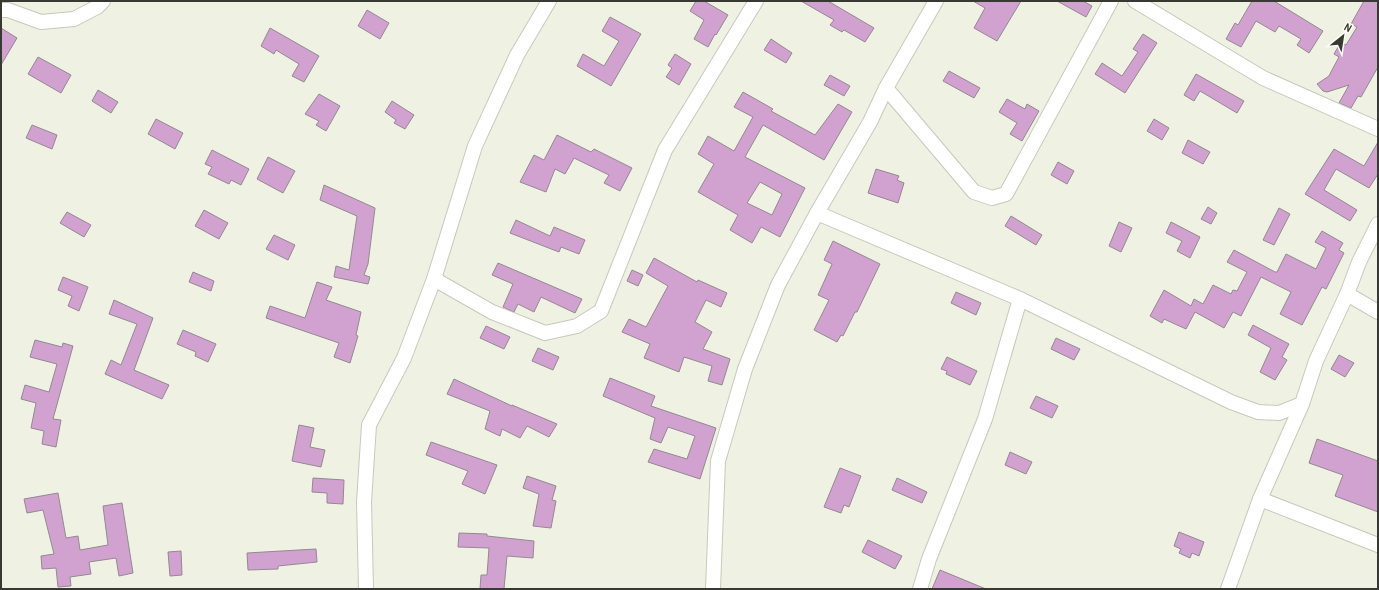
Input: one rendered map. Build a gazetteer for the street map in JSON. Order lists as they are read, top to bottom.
{
  "north": "top right"
}
